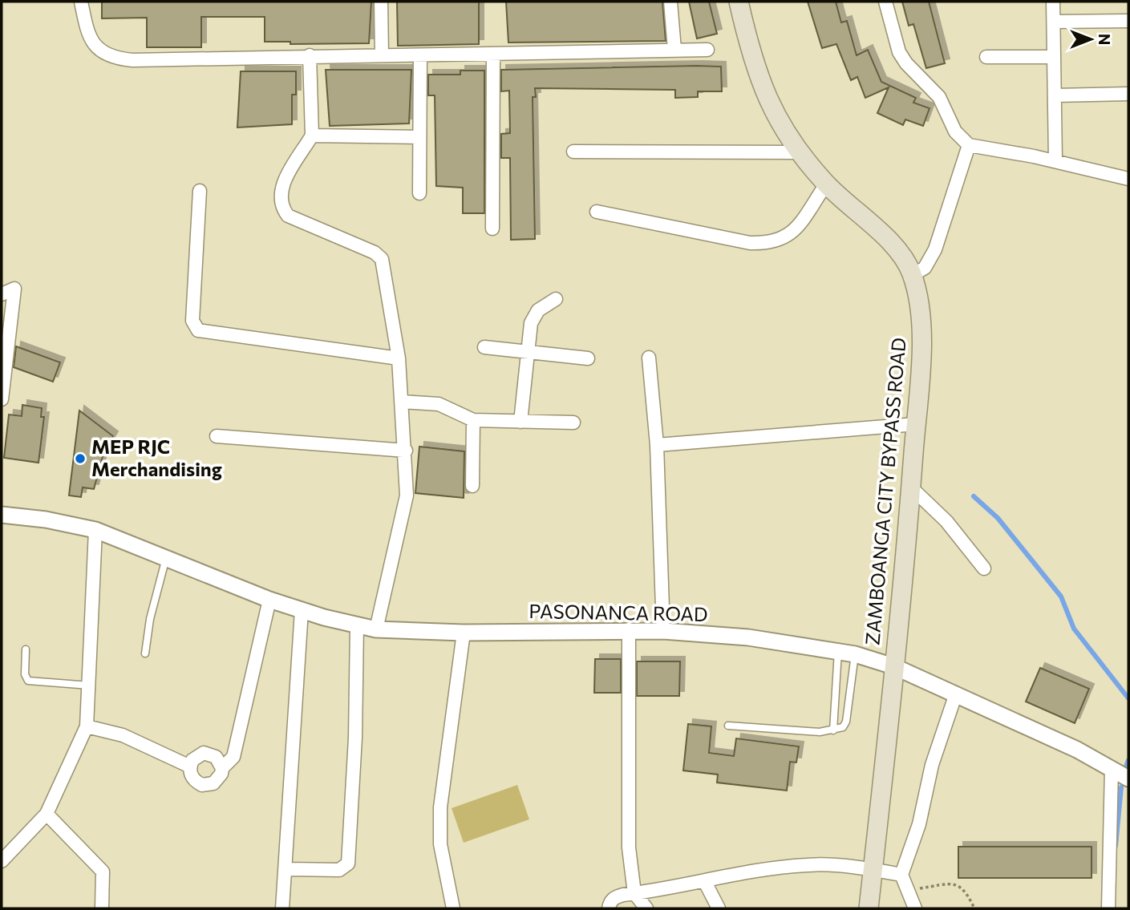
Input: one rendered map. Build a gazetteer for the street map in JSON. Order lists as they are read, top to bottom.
{
  "streets": {
    "main road": ["ZAMBOANGA CITY BYPASS ROAD"],
    "street": ["PASONANCA ROAD"]
  },
  "crossings": [
    ["ZAMBOANGA CITY BYPASS ROAD", "PASONANCA ROAD"]
  ],
  "places": ["MEP RJC Merchandising"],
  "north": "right"
}
